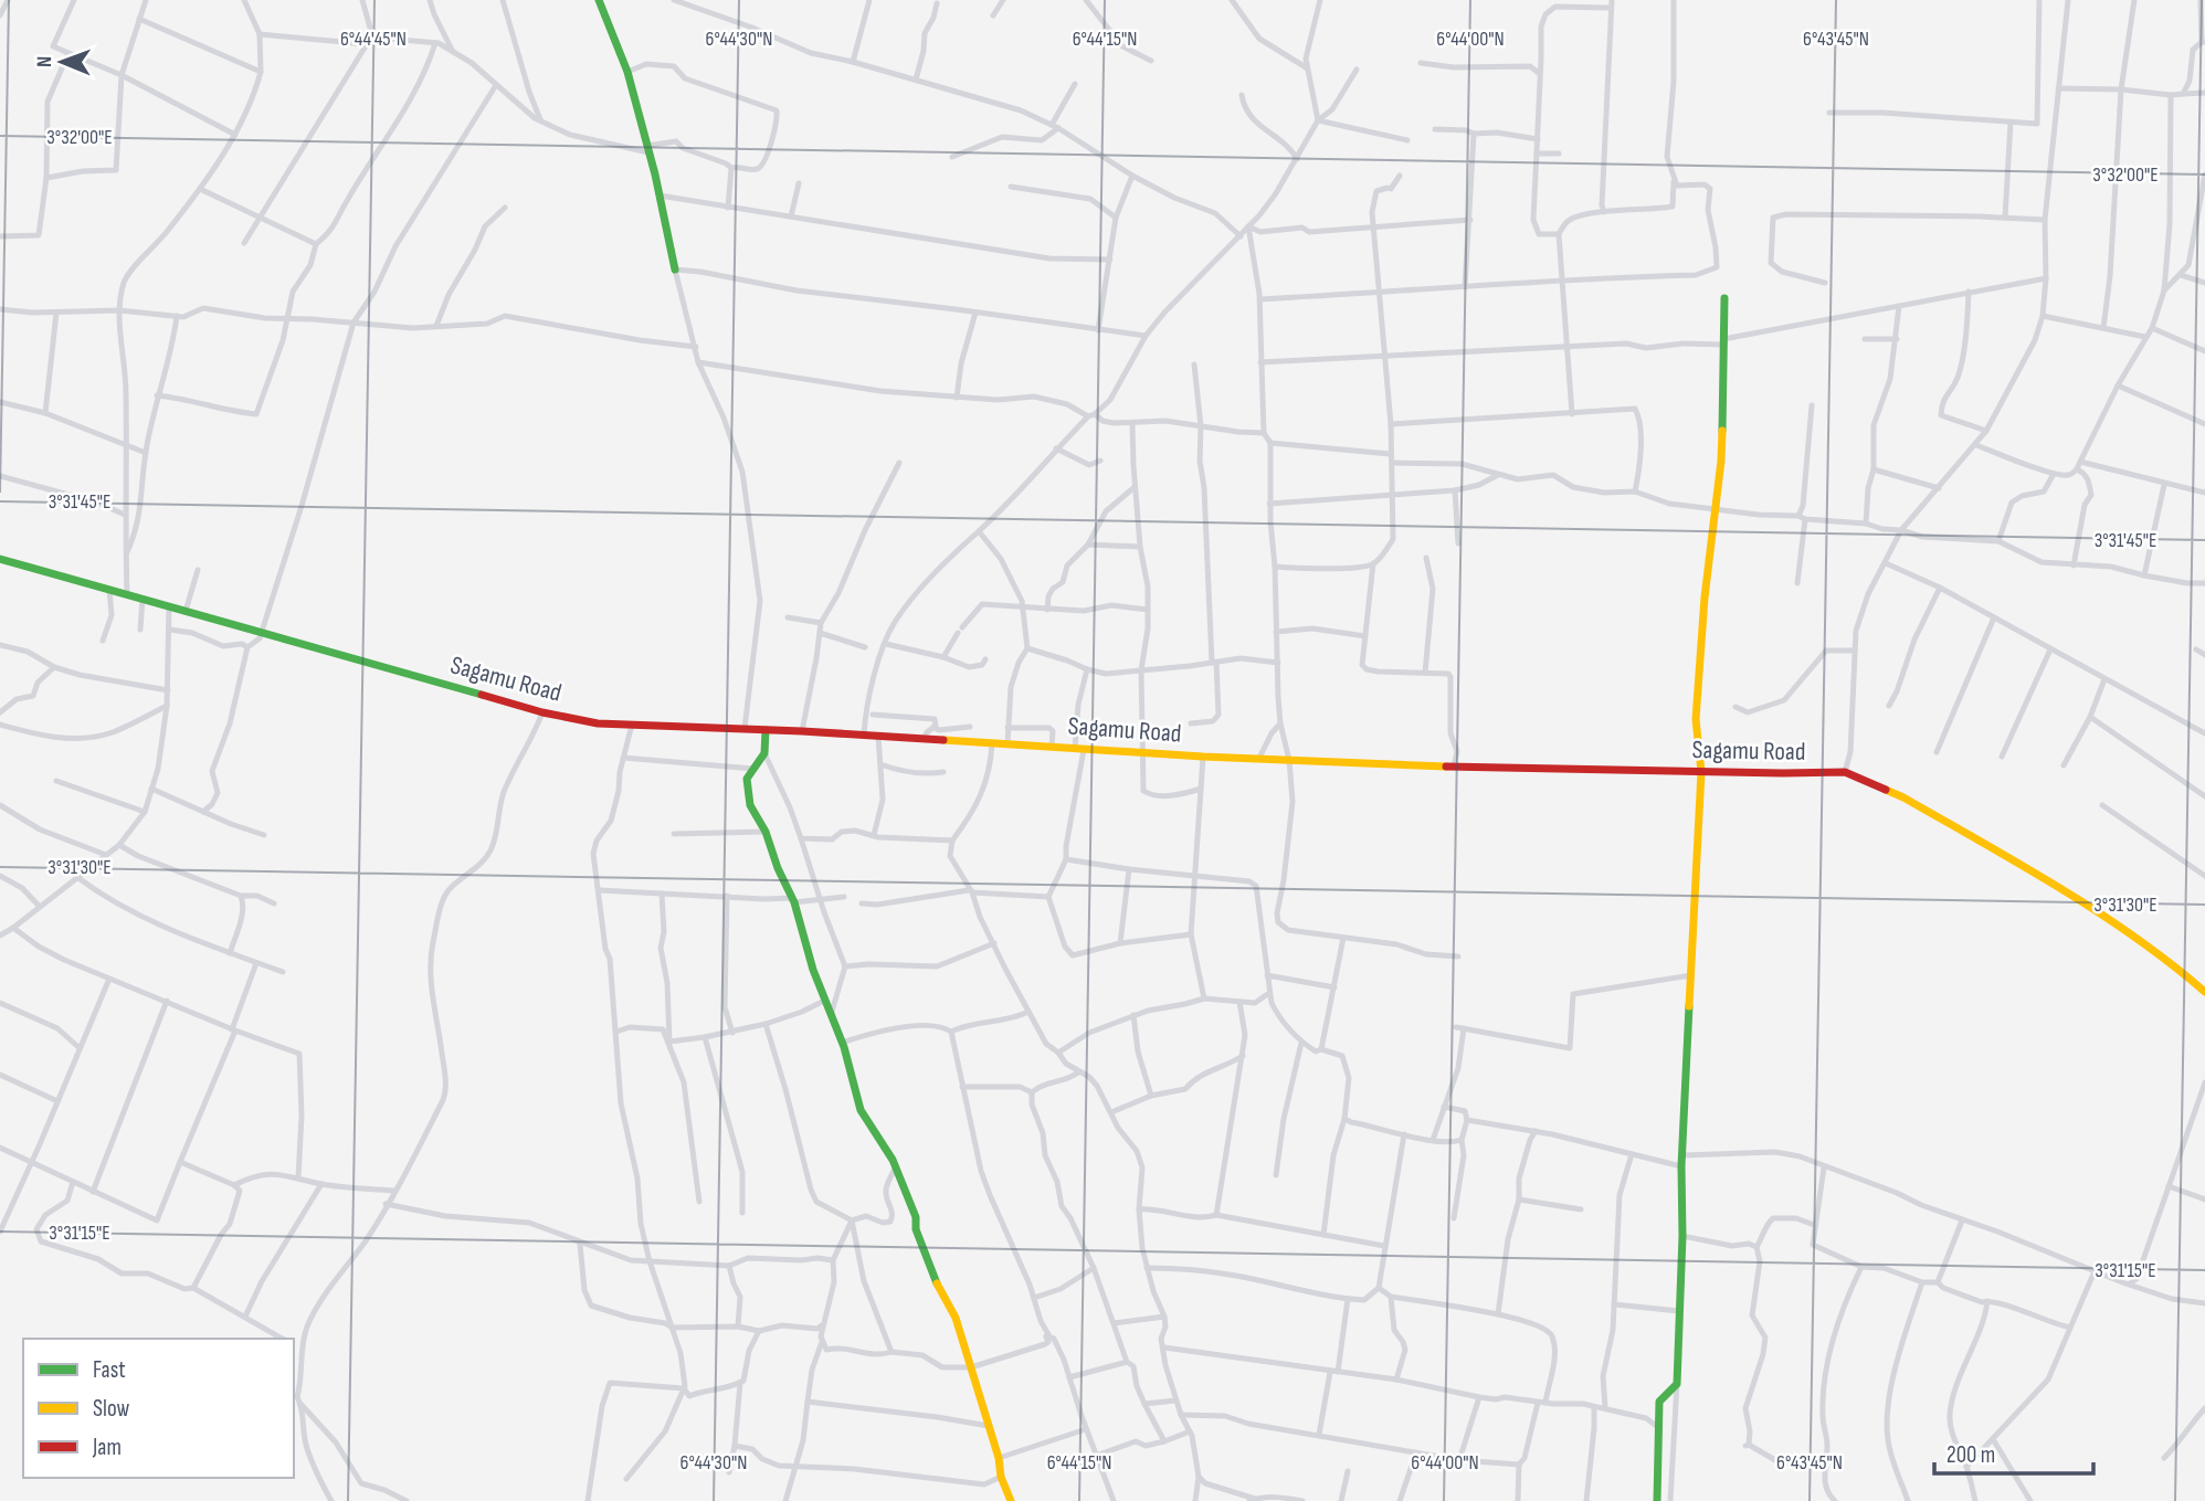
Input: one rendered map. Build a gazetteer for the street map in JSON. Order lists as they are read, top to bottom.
{
  "streets": {
    "main road": ["Sagamu Road"]
  },
  "legend": ["Fast", "Slow", "Jam"],
  "scale_bar": "200 m",
  "north": "left",
  "coordinates": [
    "6°44'45\"N",
    "6°44'30\"N",
    "6°44'15\"N",
    "6°44'00\"N",
    "6°43'45\"N",
    "3°32'00\"E",
    "3°31'45\"E",
    "3°31'30\"E",
    "3°31'15\"E"
  ]
}
